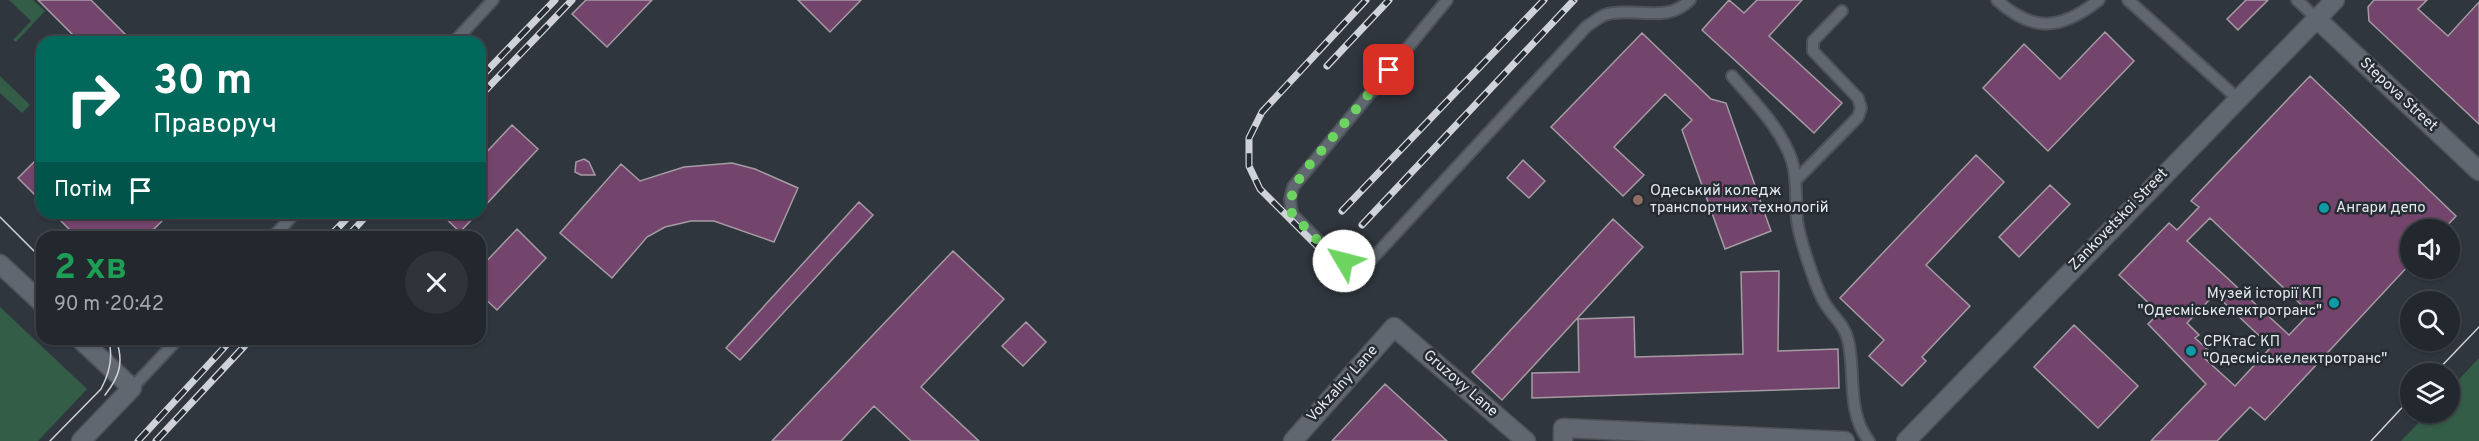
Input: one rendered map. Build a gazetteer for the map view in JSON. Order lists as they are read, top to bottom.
{
  "streets": {
    "street": [
      "Stepova Street",
      "Zankovetskoi Street",
      "Vokzalny Lane",
      "Gruzovy Lane"
    ]
  },
  "crossings": [
    ["Stepova Street", "Zankovetskoi Street"],
    ["Vokzalny Lane", "Gruzovy Lane"]
  ],
  "places": [
    "Одеський коледж транспортних технологій",
    "Ангари депо",
    "Музей історії КП \"Одесміськелектротранс\"",
    "СРКтаС КП \"Одесміськелектротранс\""
  ],
  "page": {
    "turn": ["30 m", "Праворуч"],
    "then": "Потім",
    "heading": ["2 хв", "90 m · 20:42"]
  }
}
